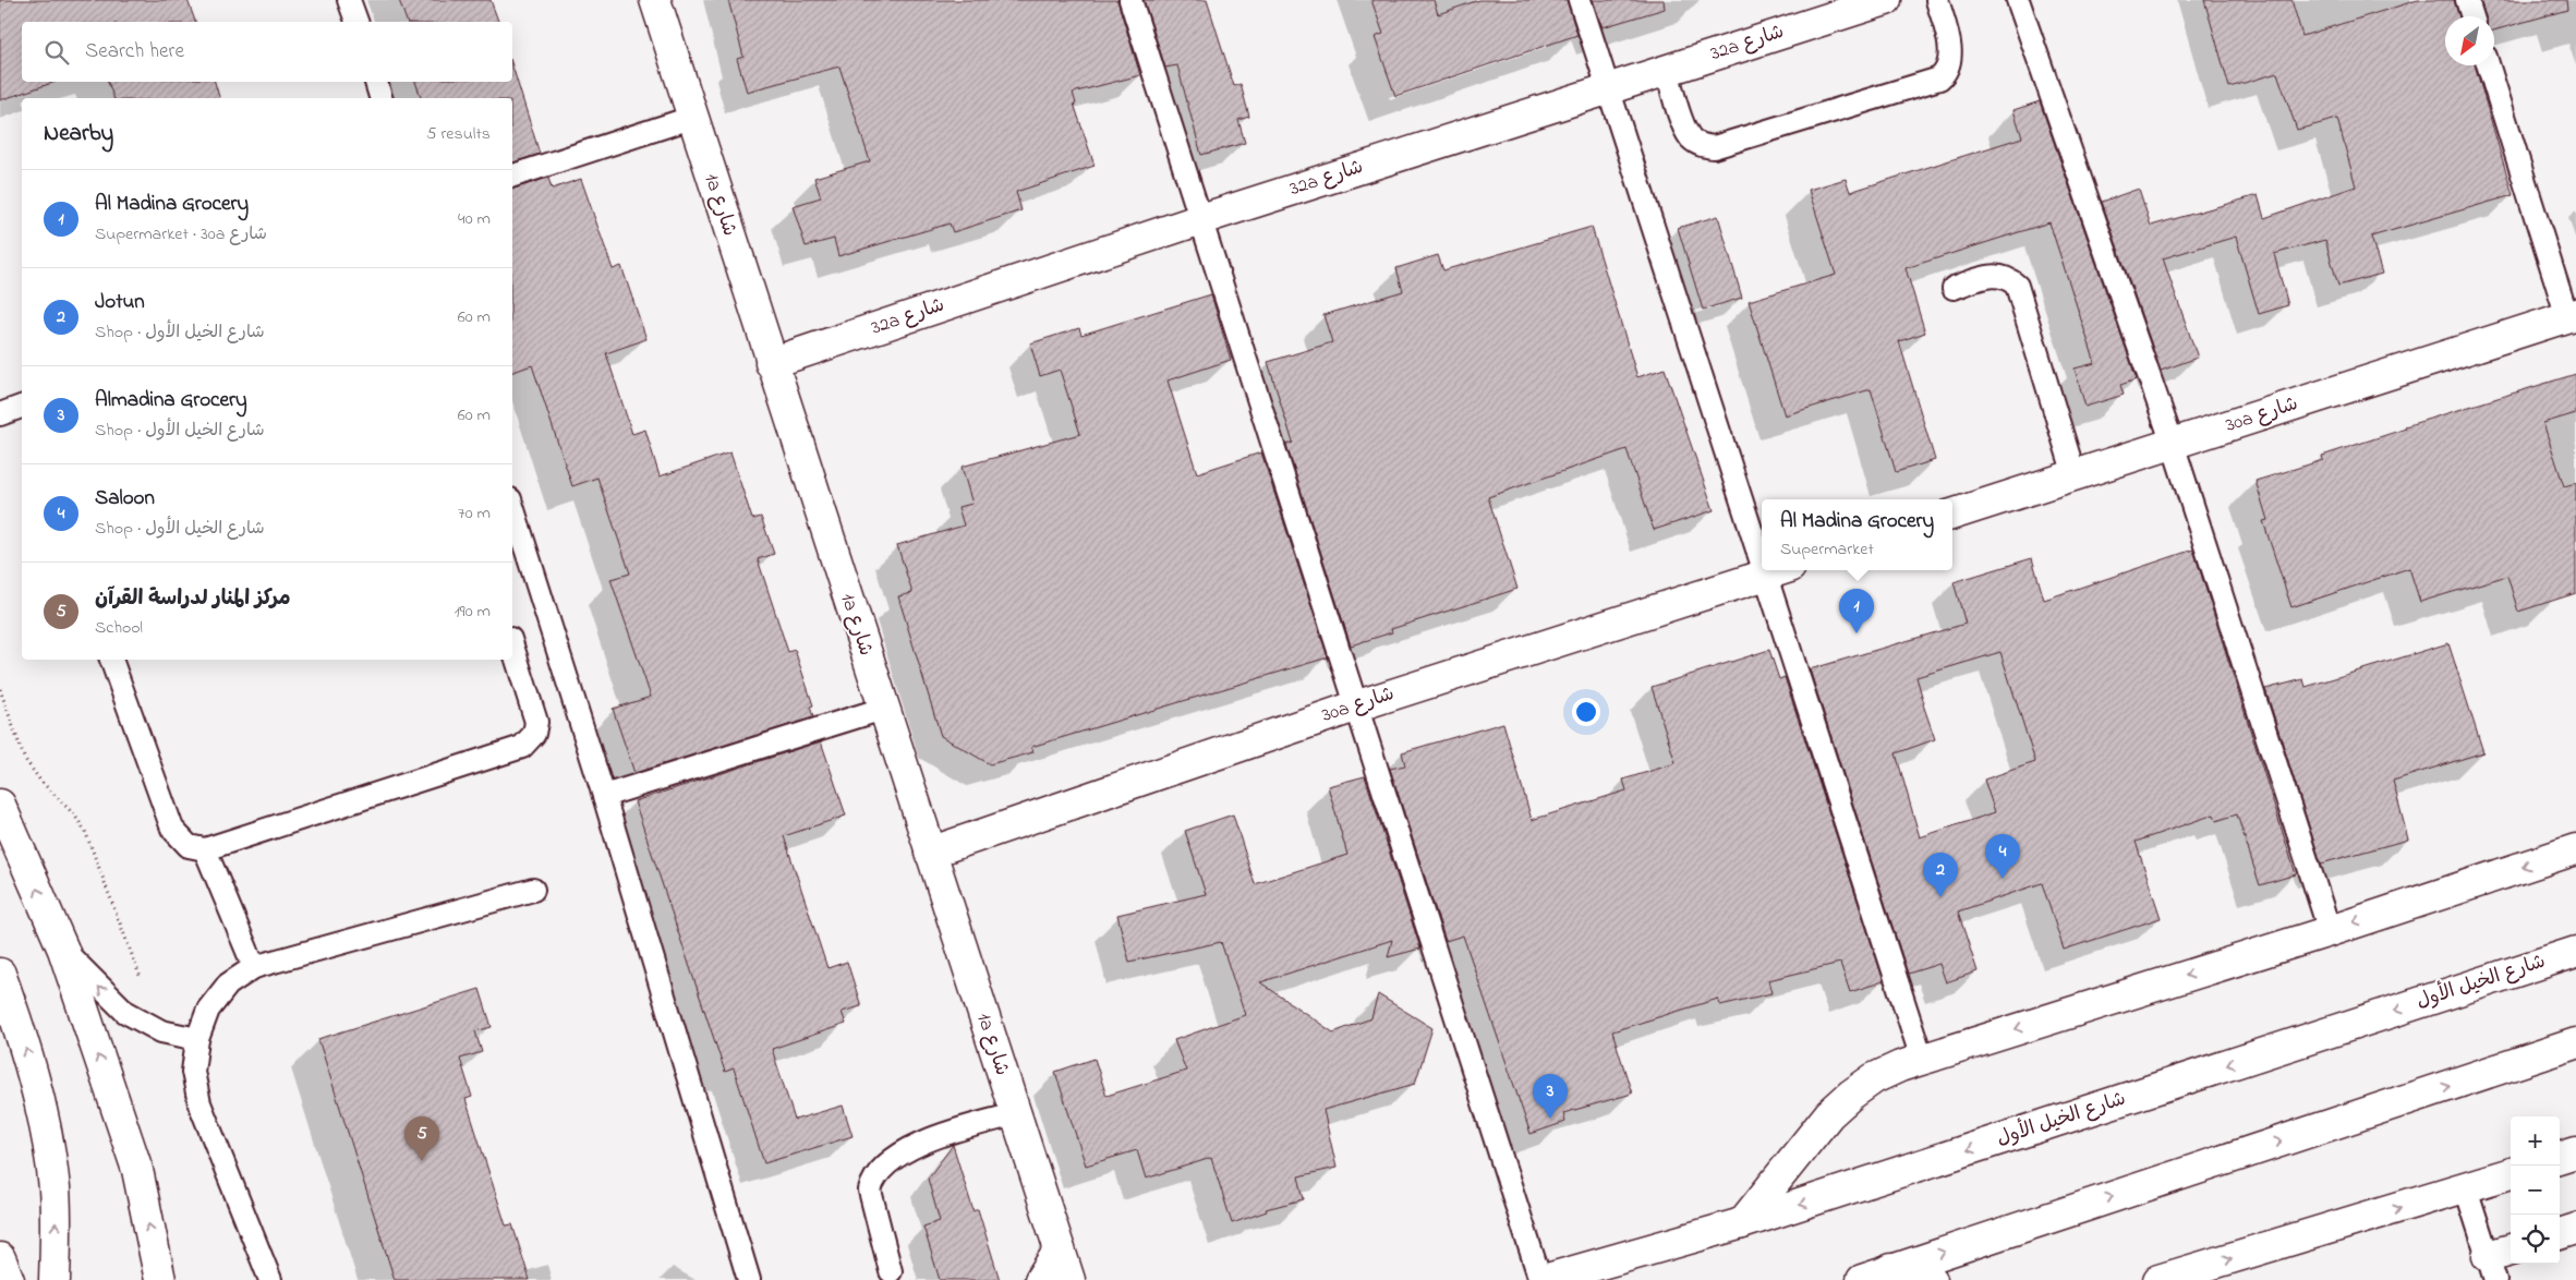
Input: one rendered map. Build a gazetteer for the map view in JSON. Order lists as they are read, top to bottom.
{
  "streets": {
    "street": [
      "32a شارع",
      "1a شارع",
      "30a شارع",
      "شارع الخيل الأول"
    ]
  },
  "crossings": [
    ["32a شارع", "1a شارع"],
    ["1a شارع", "30a شارع"]
  ],
  "north": "bottom left",
  "page": {
    "search": "Search here",
    "heading": ["Nearby", "5 results"],
    "list": [
      {
        "mark": "1",
        "name": "Al Madina Grocery",
        "note": "Supermarket · 30a شارع",
        "value": "40 m"
      },
      {
        "mark": "2",
        "name": "Jotun",
        "note": "Shop · شارع الخيل الأول",
        "value": "60 m"
      },
      {
        "mark": "3",
        "name": "Almadina Grocery",
        "note": "Shop · شارع الخيل الأول",
        "value": "60 m"
      },
      {
        "mark": "4",
        "name": "Saloon",
        "note": "Shop · شارع الخيل الأول",
        "value": "70 m"
      },
      {
        "mark": "5",
        "name": "مركز المنار لدراسة القرآن",
        "note": "School",
        "value": "190 m"
      }
    ],
    "popup": ["Al Madina Grocery", "Supermarket"],
    "pins": [
      "1",
      "4",
      "2",
      "3",
      "5"
    ],
    "map_buttons": ["+", "−"]
  }
}
